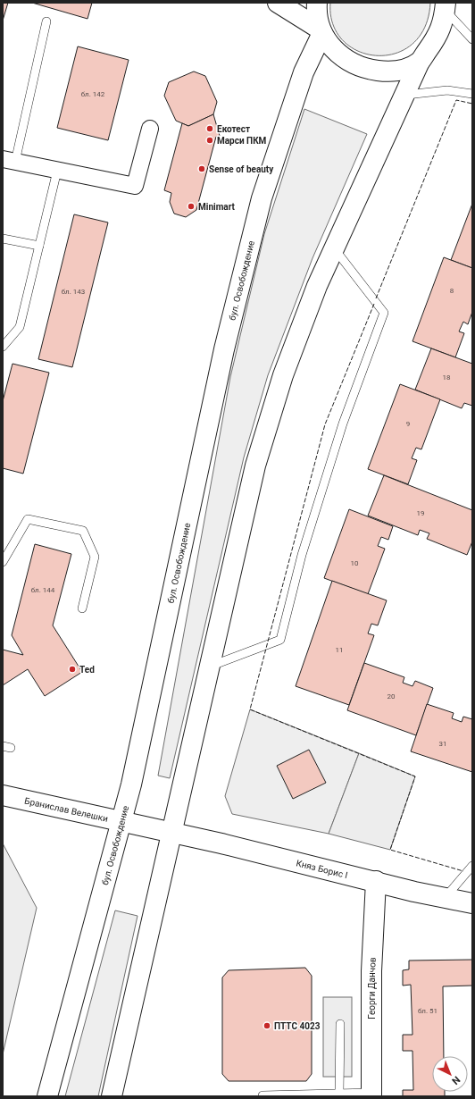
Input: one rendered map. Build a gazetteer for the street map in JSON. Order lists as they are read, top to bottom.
{
  "streets": {
    "main road": [
      "бул. Освобождение",
      "Бранислав Велешки",
      "Княз Борис I",
      "Георги Данчов"
    ]
  },
  "crossings": [
    ["бул. Освобождение", "Бранислав Велешки"],
    ["Бранислав Велешки", "Княз Борис I"],
    ["Княз Борис I", "Георги Данчов"]
  ],
  "places": [
    "Екотест",
    "Марси ПКМ",
    "Sense of beauty",
    "Minimart",
    "Ted",
    "ПТТС 4023"
  ],
  "house_numbers": [
    "бл. 142",
    "8",
    "бл. 143",
    "18",
    "9",
    "19",
    "10",
    "бл. 144",
    "11",
    "20",
    "31",
    "бл. 51"
  ],
  "north": "bottom right"
}
